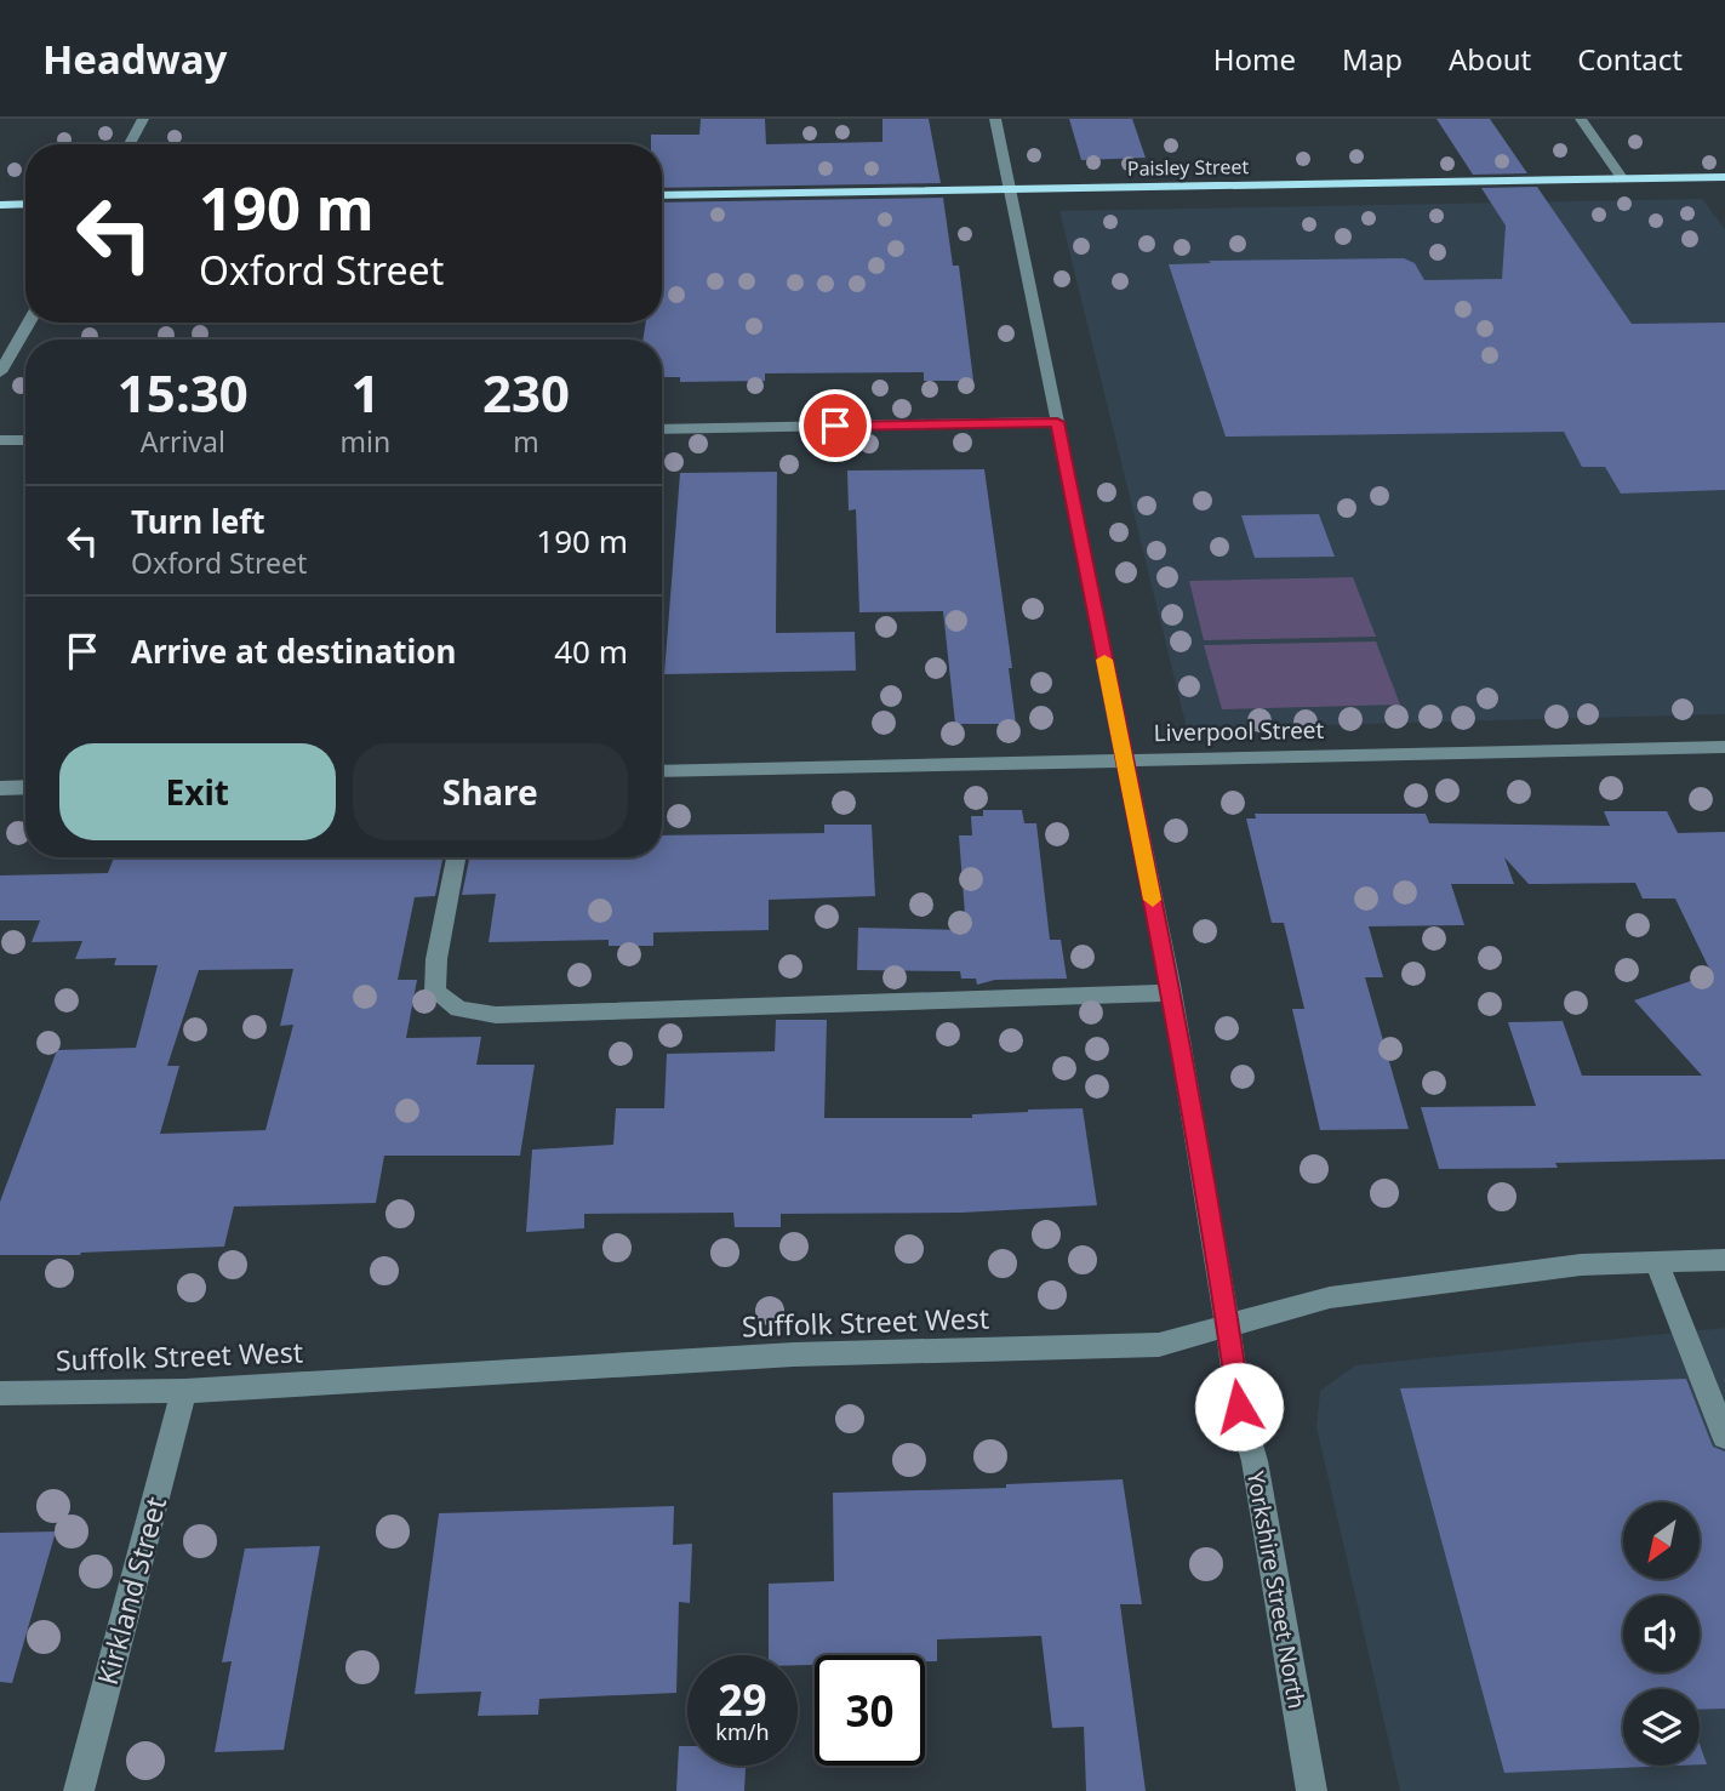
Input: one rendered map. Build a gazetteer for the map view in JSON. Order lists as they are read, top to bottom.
{
  "streets": {
    "main road": ["Paisley Street"],
    "street": [
      "Liverpool Street",
      "Suffolk Street West",
      "Yorkshire Street North",
      "Kirkland Street"
    ]
  },
  "crossings": [
    ["Paisley Street", "Yorkshire Street North"],
    ["Liverpool Street", "Yorkshire Street North"],
    ["Suffolk Street West", "Yorkshire Street North"],
    ["Suffolk Street West", "Kirkland Street"]
  ],
  "north": "bottom left",
  "page": {
    "header": "Headway",
    "nav": [
      "Home",
      "Map",
      "About",
      "Contact"
    ],
    "turn": ["190 m", "Oxford Street"],
    "eta": [
      "15:30",
      "Arrival",
      "1",
      "min",
      "230",
      "m"
    ],
    "list": [
      {
        "name": "Turn left",
        "note": "Oxford Street",
        "value": "190 m"
      },
      {
        "name": "Arrive at destination",
        "value": "40 m"
      }
    ],
    "buttons": ["Exit", "Share"],
    "speed": "29 km/h",
    "limit": "30"
  }
}
